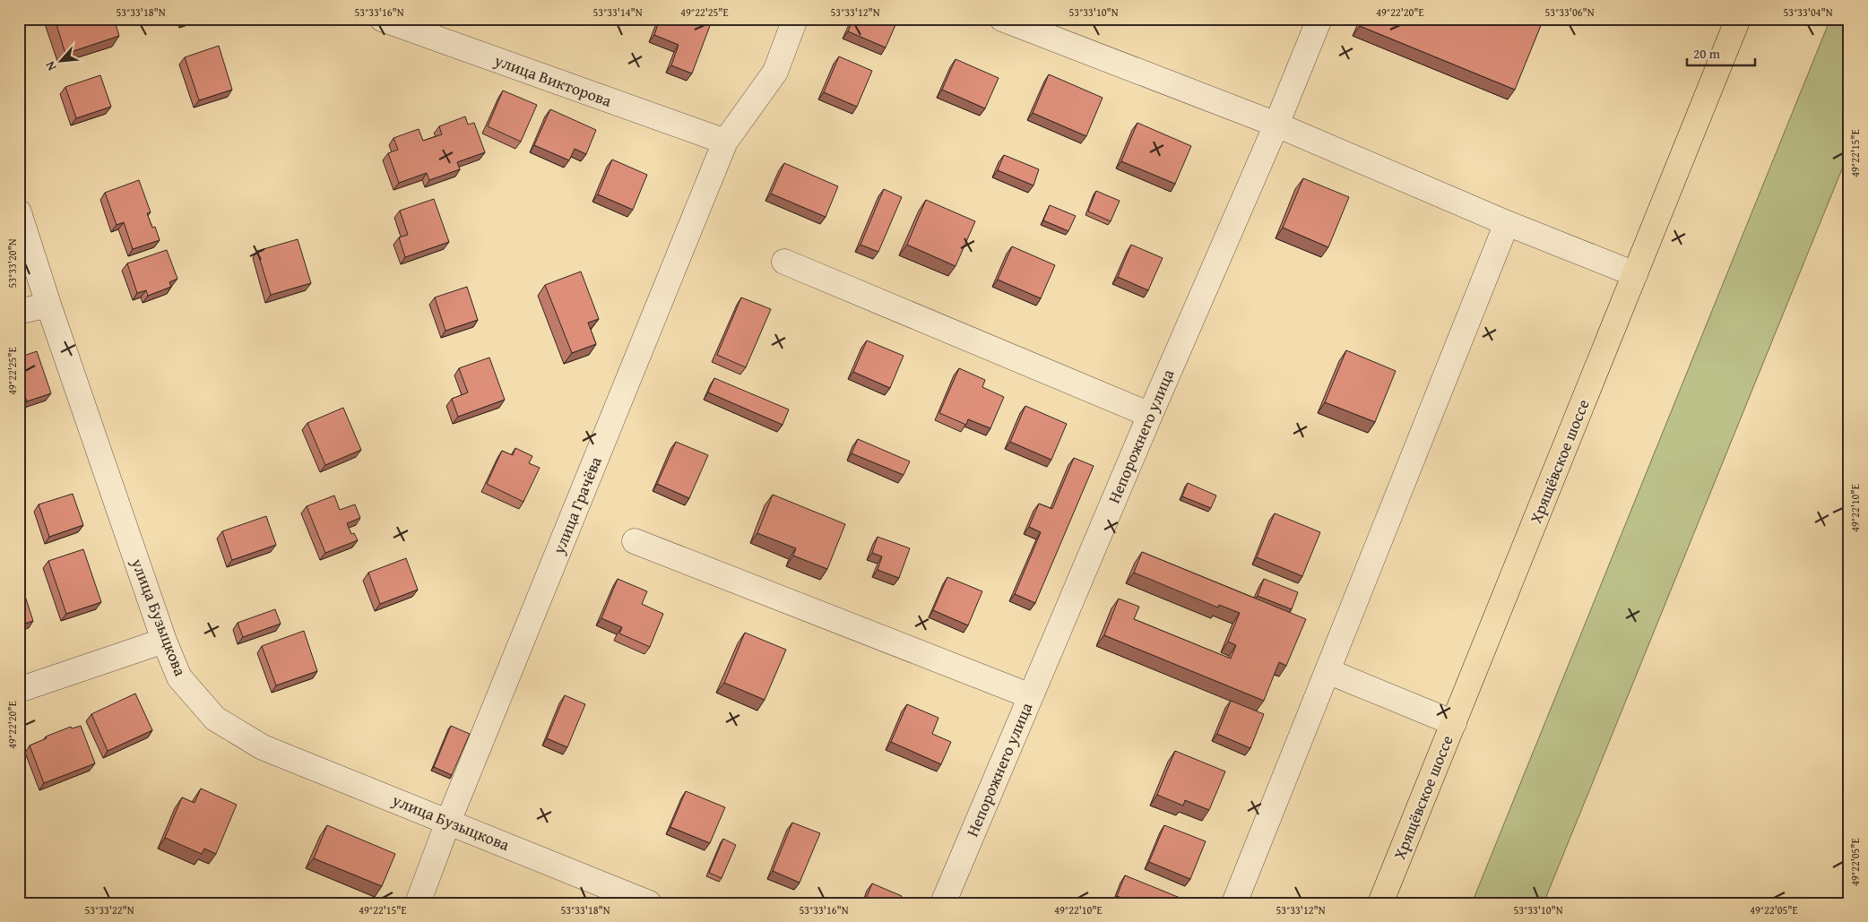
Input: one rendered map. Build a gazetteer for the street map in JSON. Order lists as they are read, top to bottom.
{
  "streets": {
    "main road": ["Хрящёвское шоссе"],
    "street": [
      "улица Викторова",
      "Непорожнего улица",
      "улица Грачёва",
      "улица Бузыцкова"
    ]
  },
  "crossings": [
    ["улица Викторова", "улица Грачёва"],
    ["улица Грачёва", "улица Бузыцкова"]
  ],
  "scale_bar": "20 m",
  "north": "bottom left",
  "coordinates": [
    "53°33'18\"N",
    "53°33'16\"N",
    "53°33'14\"N",
    "49°22'25\"E",
    "53°33'12\"N",
    "53°33'10\"N",
    "49°22'20\"E",
    "53°33'06\"N",
    "53°33'04\"N",
    "49°22'15\"E",
    "53°33'20\"N",
    "49°22'10\"E",
    "49°22'05\"E",
    "53°33'22\"N"
  ]
}
